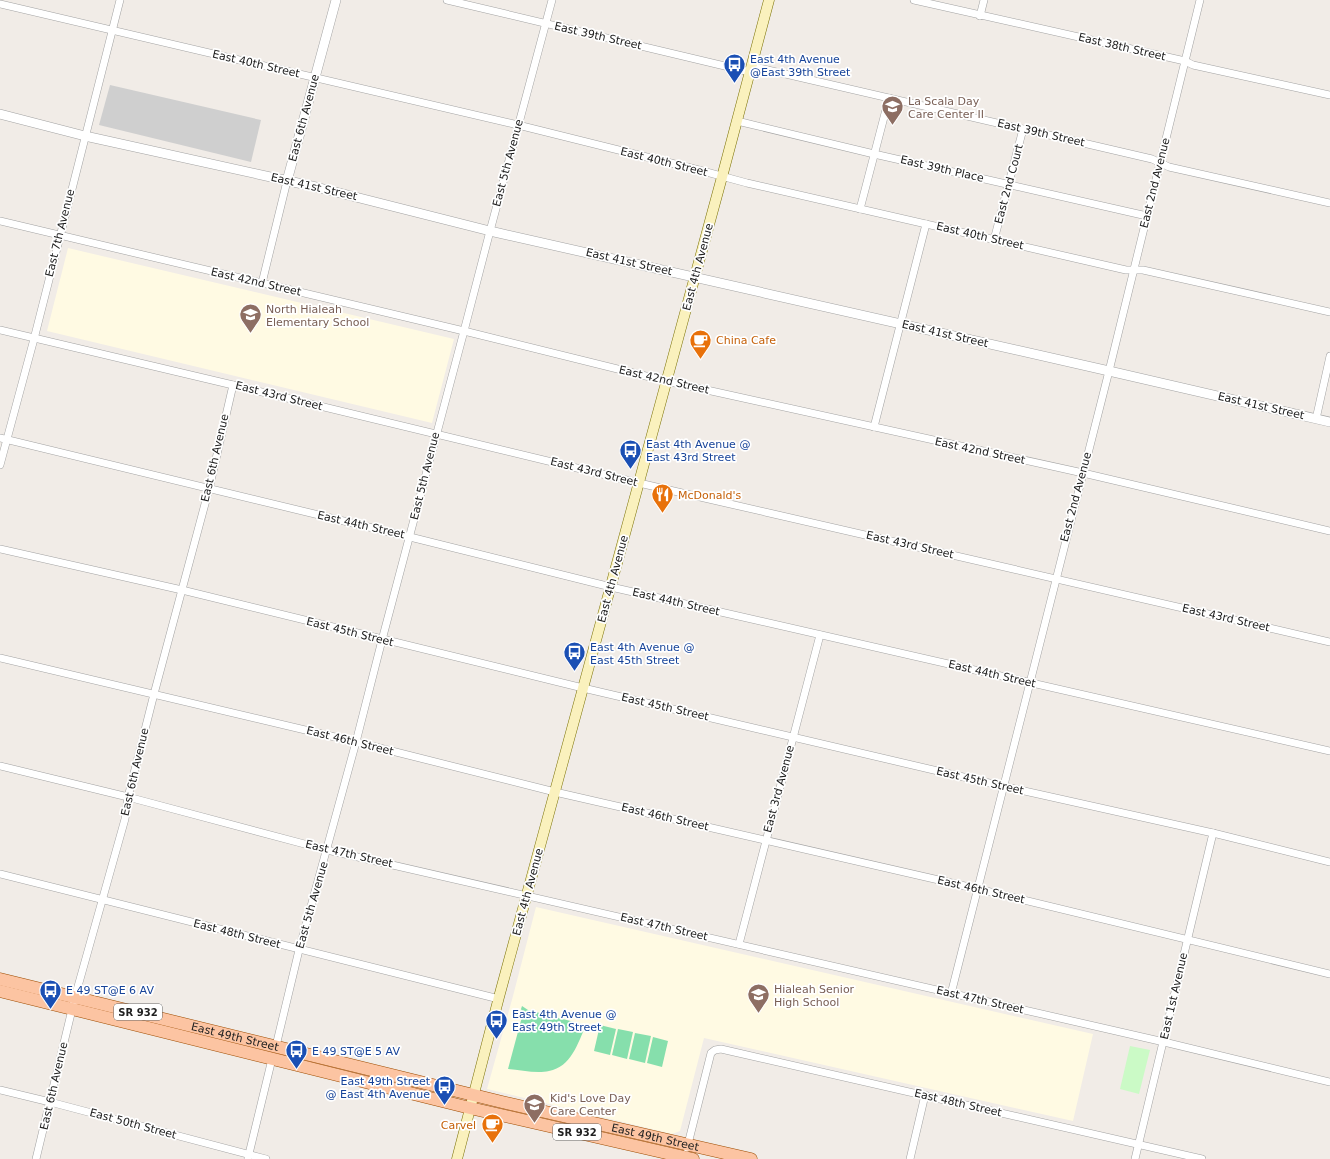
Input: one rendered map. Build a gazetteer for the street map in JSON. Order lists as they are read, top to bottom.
{
  "streets": {
    "main road": ["East 4th Avenue", "SR 932", "East 49th Street"],
    "street": [
      "East 39th Street",
      "East 38th Street",
      "East 40th Street",
      "East 6th Avenue",
      "East 5th Avenue",
      "East 39th Place",
      "East 2nd Avenue",
      "East 2nd Court",
      "East 41st Street",
      "East 7th Avenue",
      "East 42nd Street",
      "East 43rd Street",
      "East 44th Street",
      "East 45th Street",
      "East 46th Street",
      "East 3rd Avenue",
      "East 47th Street",
      "East 48th Street",
      "East 1st Avenue",
      "East 50th Street"
    ]
  },
  "crossings": [
    ["East 39th Street", "East 5th Avenue"],
    ["East 39th Street", "East 2nd Avenue"],
    ["East 39th Street", "East 2nd Court"],
    ["East 39th Street", "East 4th Avenue"],
    ["East 38th Street", "East 2nd Avenue"],
    ["East 40th Street", "East 6th Avenue"],
    ["East 40th Street", "East 5th Avenue"],
    ["East 40th Street", "East 2nd Avenue"],
    ["East 40th Street", "East 2nd Court"],
    ["East 40th Street", "East 7th Avenue"],
    ["East 40th Street", "East 4th Avenue"],
    ["East 6th Avenue", "East 41st Street"],
    ["East 6th Avenue", "East 42nd Street"],
    ["East 6th Avenue", "East 43rd Street"],
    ["East 6th Avenue", "East 44th Street"],
    ["East 6th Avenue", "East 45th Street"],
    ["East 6th Avenue", "East 46th Street"],
    ["East 6th Avenue", "East 47th Street"],
    ["East 6th Avenue", "East 48th Street"],
    ["East 6th Avenue", "East 49th Street"],
    ["East 6th Avenue", "East 50th Street"],
    ["East 5th Avenue", "East 41st Street"],
    ["East 5th Avenue", "East 42nd Street"],
    ["East 5th Avenue", "East 43rd Street"],
    ["East 5th Avenue", "East 44th Street"],
    ["East 5th Avenue", "East 45th Street"],
    ["East 5th Avenue", "East 46th Street"],
    ["East 5th Avenue", "East 47th Street"],
    ["East 5th Avenue", "East 48th Street"],
    ["East 5th Avenue", "East 49th Street"],
    ["East 39th Place", "East 2nd Avenue"],
    ["East 39th Place", "East 2nd Court"],
    ["East 39th Place", "East 4th Avenue"],
    ["East 2nd Avenue", "East 41st Street"],
    ["East 2nd Avenue", "East 42nd Street"],
    ["East 2nd Avenue", "East 43rd Street"],
    ["East 2nd Avenue", "East 44th Street"],
    ["East 2nd Avenue", "East 45th Street"],
    ["East 2nd Avenue", "East 46th Street"],
    ["East 2nd Avenue", "East 47th Street"],
    ["East 41st Street", "East 7th Avenue"],
    ["East 41st Street", "East 4th Avenue"],
    ["East 7th Avenue", "East 42nd Street"],
    ["East 7th Avenue", "East 43rd Street"],
    ["East 7th Avenue", "East 44th Street"],
    ["East 4th Avenue", "East 42nd Street"],
    ["East 4th Avenue", "East 43rd Street"],
    ["East 4th Avenue", "East 44th Street"],
    ["East 4th Avenue", "East 45th Street"],
    ["East 4th Avenue", "East 46th Street"],
    ["East 4th Avenue", "East 47th Street"],
    ["East 4th Avenue", "East 48th Street"],
    ["East 4th Avenue", "East 49th Street"],
    ["East 44th Street", "East 3rd Avenue"],
    ["East 45th Street", "East 3rd Avenue"],
    ["East 45th Street", "East 1st Avenue"],
    ["East 46th Street", "East 3rd Avenue"],
    ["East 46th Street", "East 1st Avenue"],
    ["East 3rd Avenue", "East 47th Street"],
    ["East 47th Street", "East 1st Avenue"],
    ["East 48th Street", "East 1st Avenue"],
    ["East 48th Street", "East 49th Street"]
  ],
  "places": {
    "bus stop": [
      "East 4th Avenue @East 39th Street",
      "East 4th Avenue @ East 43rd Street",
      "East 4th Avenue @ East 45th Street",
      "E 49 ST@E 6 AV",
      "East 4th Avenue @ East 49th Street",
      "E 49 ST@E 5 AV",
      "East 49th Street @ East 4th Avenue"
    ],
    "school or university": [
      "La Scala Day Care Center II",
      "North Hialeah Elementary School",
      "Hialeah Senior High School",
      "Kid's Love Day Care Center"
    ],
    "cafe": ["China Cafe", "Carvel"],
    "restaurant": ["McDonald's"]
  }
}
